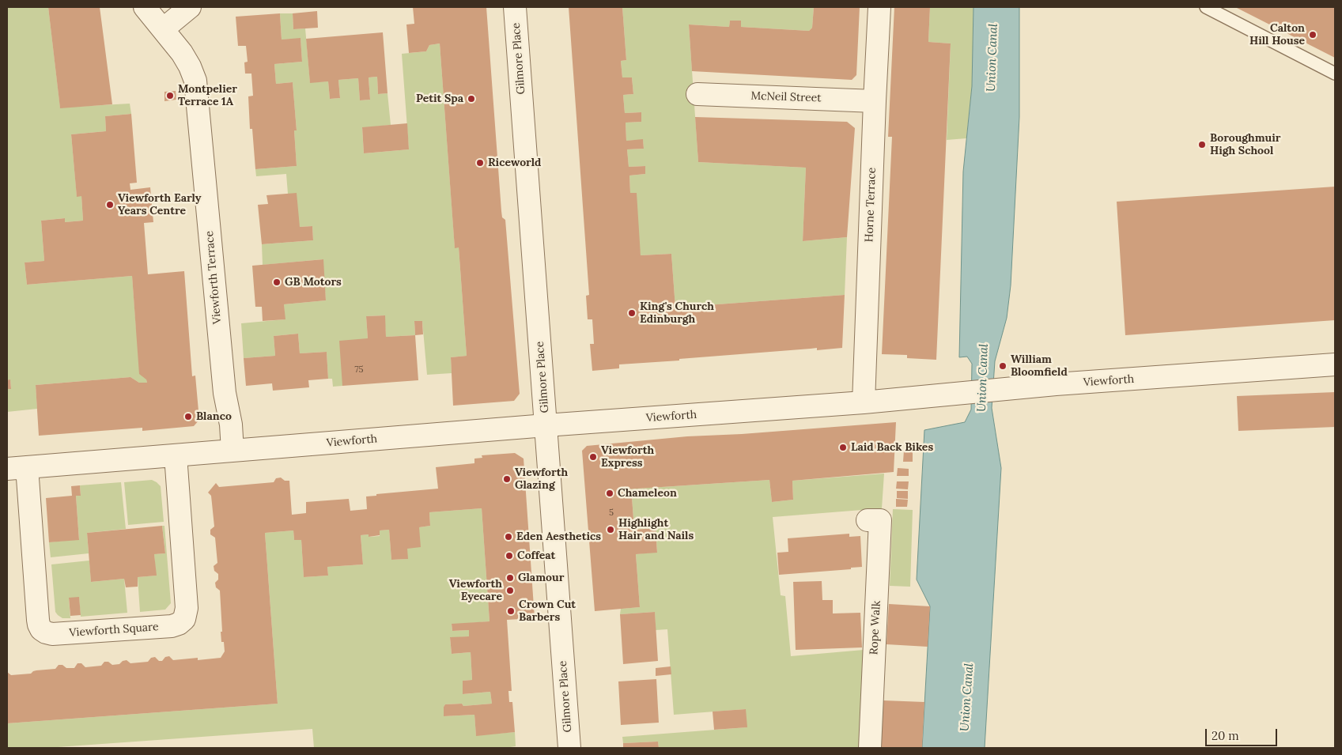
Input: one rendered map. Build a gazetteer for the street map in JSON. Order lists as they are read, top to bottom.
{
  "streets": {
    "street": [
      "Gilmore Place",
      "McNeil Street",
      "Horne Terrace",
      "Viewforth Terrace",
      "Viewforth",
      "Rope Walk",
      "Viewforth Square"
    ]
  },
  "crossings": [
    ["Gilmore Place", "Viewforth"],
    ["McNeil Street", "Horne Terrace"],
    ["Horne Terrace", "Viewforth"],
    ["Viewforth Terrace", "Viewforth"],
    ["Viewforth", "Viewforth Square"]
  ],
  "water": ["Union Canal"],
  "places": [
    "Calton Hill House",
    "Montpelier Terrace 1A",
    "Petit Spa",
    "Boroughmuir High School",
    "Riceworld",
    "Viewforth Early Years Centre",
    "GB Motors",
    "King's Church Edinburgh",
    "William Bloomfield",
    "Blanco",
    "Laid Back Bikes",
    "Viewforth Express",
    "Viewforth Glazing",
    "Chameleon",
    "Highlight Hair and Nails",
    "Eden Aesthetics",
    "Coffeat",
    "Glamour",
    "Viewforth Eyecare",
    "Crown Cut Barbers"
  ],
  "house_numbers": ["75", "5"],
  "scale_bar": "20 m"
}
